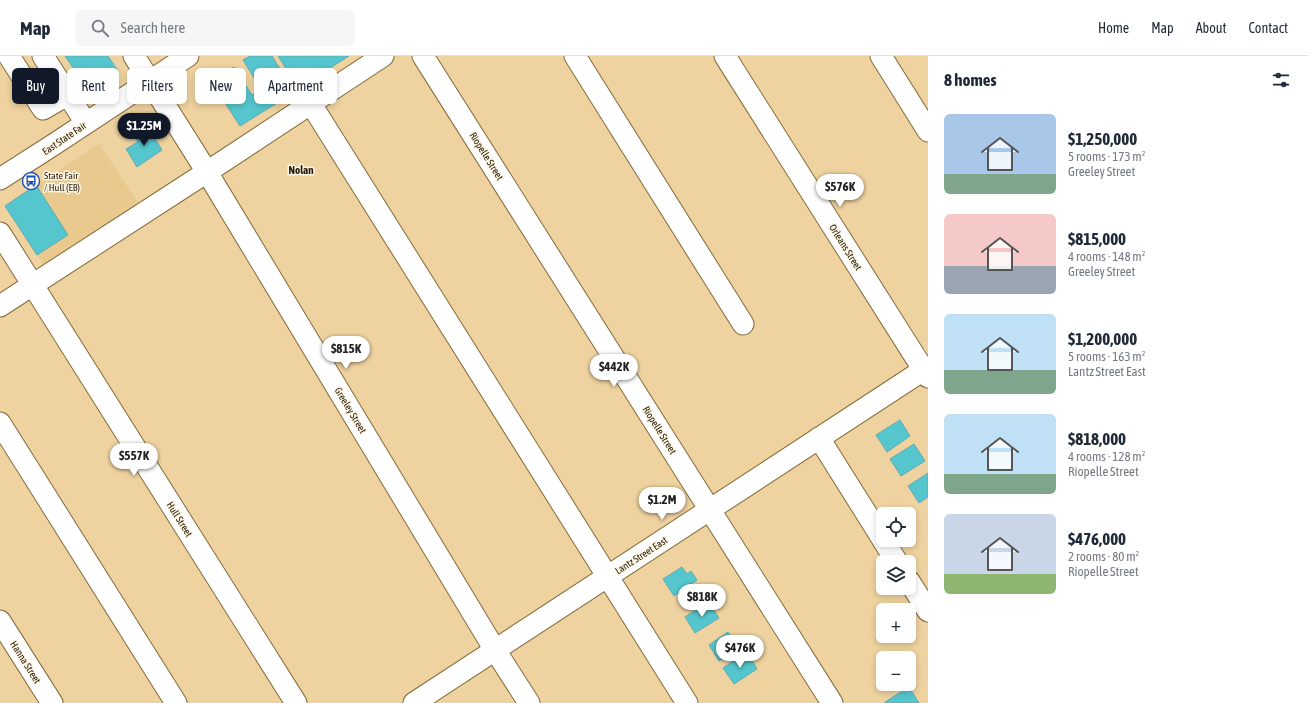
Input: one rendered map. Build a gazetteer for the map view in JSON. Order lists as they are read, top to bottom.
{
  "streets": {
    "street": [
      "East State Fair",
      "Riopelle Street",
      "Orleans Street",
      "Greeley Street",
      "Hull Street",
      "Lantz Street East",
      "Hanna Street"
    ]
  },
  "crossings": [
    ["Riopelle Street", "Lantz Street East"],
    ["Orleans Street", "Lantz Street East"],
    ["Greeley Street", "Lantz Street East"]
  ],
  "districts": ["Nolan"],
  "places": {
    "bus stop": ["State Fair / Hull (EB)"]
  },
  "page": {
    "header": "Map",
    "search": "Search here",
    "nav": [
      "Home",
      "Map",
      "About",
      "Contact"
    ],
    "heading": "8 homes",
    "chip": [
      "Buy",
      "Rent",
      "Filters",
      "New",
      "Apartment"
    ],
    "list": [
      {
        "name": "$1,250,000",
        "note": "5 rooms · 173 m² · Greeley Street"
      },
      {
        "name": "$815,000",
        "note": "4 rooms · 148 m² · Greeley Street"
      },
      {
        "name": "$1,200,000",
        "note": "5 rooms · 163 m² · Lantz Street East"
      },
      {
        "name": "$818,000",
        "note": "4 rooms · 128 m² · Riopelle Street"
      },
      {
        "name": "$476,000",
        "note": "2 rooms · 80 m² · Riopelle Street"
      }
    ],
    "price": [
      "$1.25M",
      "$576K",
      "$815K",
      "$442K",
      "$557K",
      "$1.2M",
      "$818K",
      "$476K"
    ],
    "map_buttons": ["+", "−"]
  }
}
